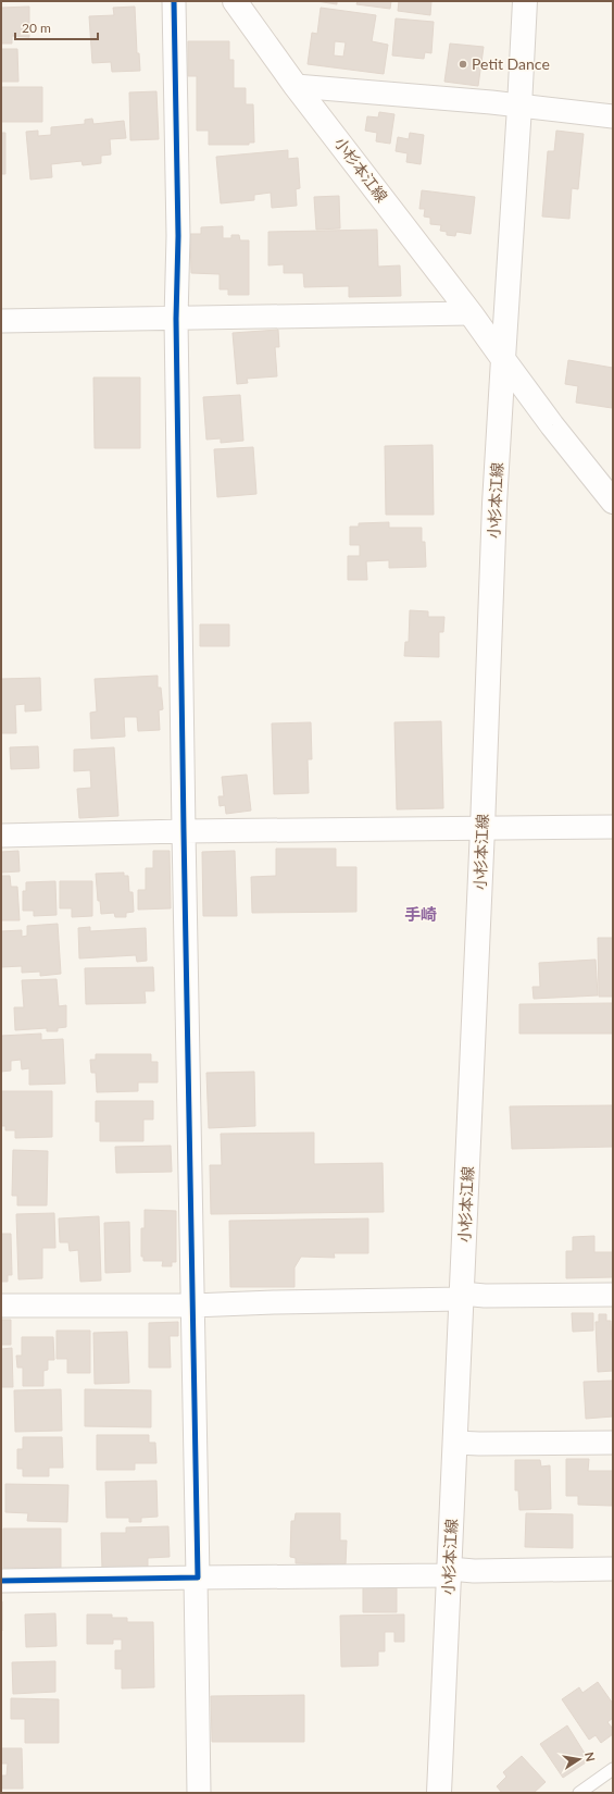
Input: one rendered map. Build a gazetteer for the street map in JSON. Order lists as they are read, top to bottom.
{
  "streets": {
    "main road": ["小杉本江線"]
  },
  "districts": ["手崎"],
  "places": ["Petit Dance"],
  "scale_bar": "20 m",
  "north": "right"
}
